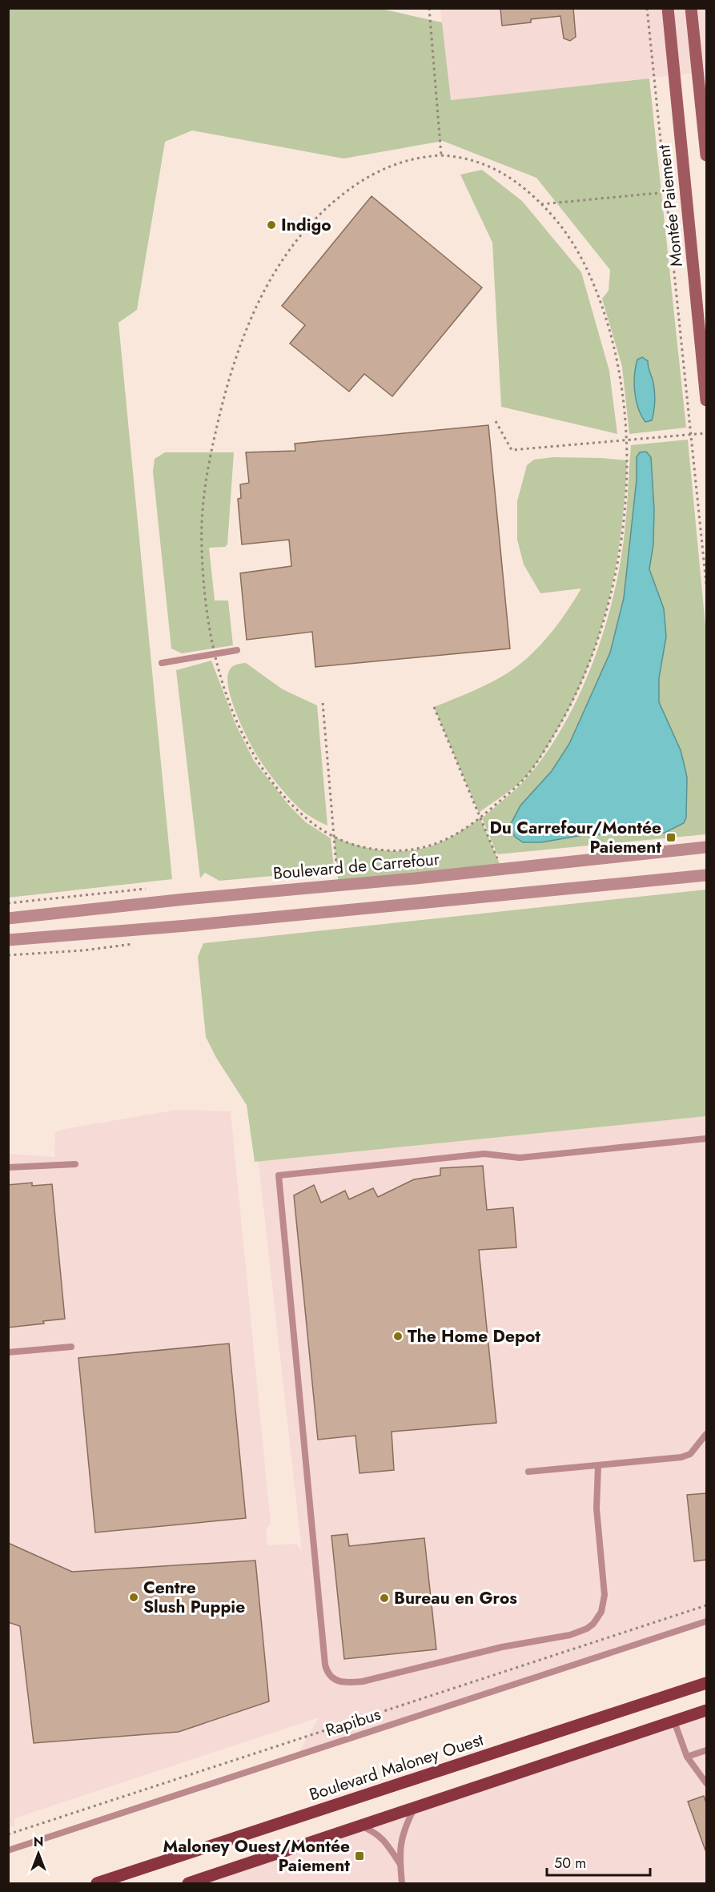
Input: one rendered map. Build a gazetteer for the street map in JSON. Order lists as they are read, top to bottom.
{
  "streets": {
    "main road": ["Montée Paiement", "Boulevard Maloney Ouest"],
    "street": ["Boulevard de Carrefour"],
    "lane": ["Rapibus"]
  },
  "places": {
    "other": [
      "Indigo",
      "The Home Depot",
      "Centre Slush Puppie",
      "Bureau en Gros"
    ],
    "transit": ["Du Carrefour/Montée Paiement", "Maloney Ouest/Montée Paiement"]
  },
  "scale_bar": "50 m",
  "north": "top"
}
